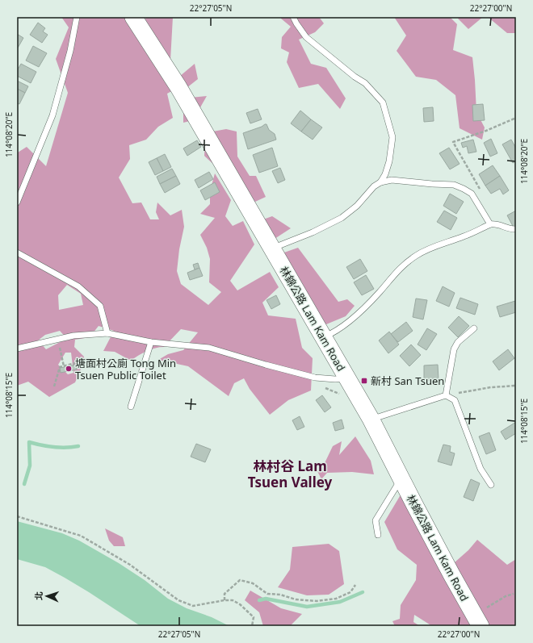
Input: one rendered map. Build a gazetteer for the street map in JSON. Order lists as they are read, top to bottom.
{
  "streets": {
    "main road": ["林錦公路 Lam Kam Road"]
  },
  "districts": ["林村谷 Lam Tsuen Valley"],
  "places": {
    "other": ["塘面村公廁 Tong Min Tsuen Public Toilet"],
    "transit": ["新村 San Tsuen"]
  },
  "north": "left",
  "coordinates": [
    "22°27'05\"N",
    "22°27'00\"N",
    "114°08'20\"E",
    "114°08'15\"E"
  ]
}
